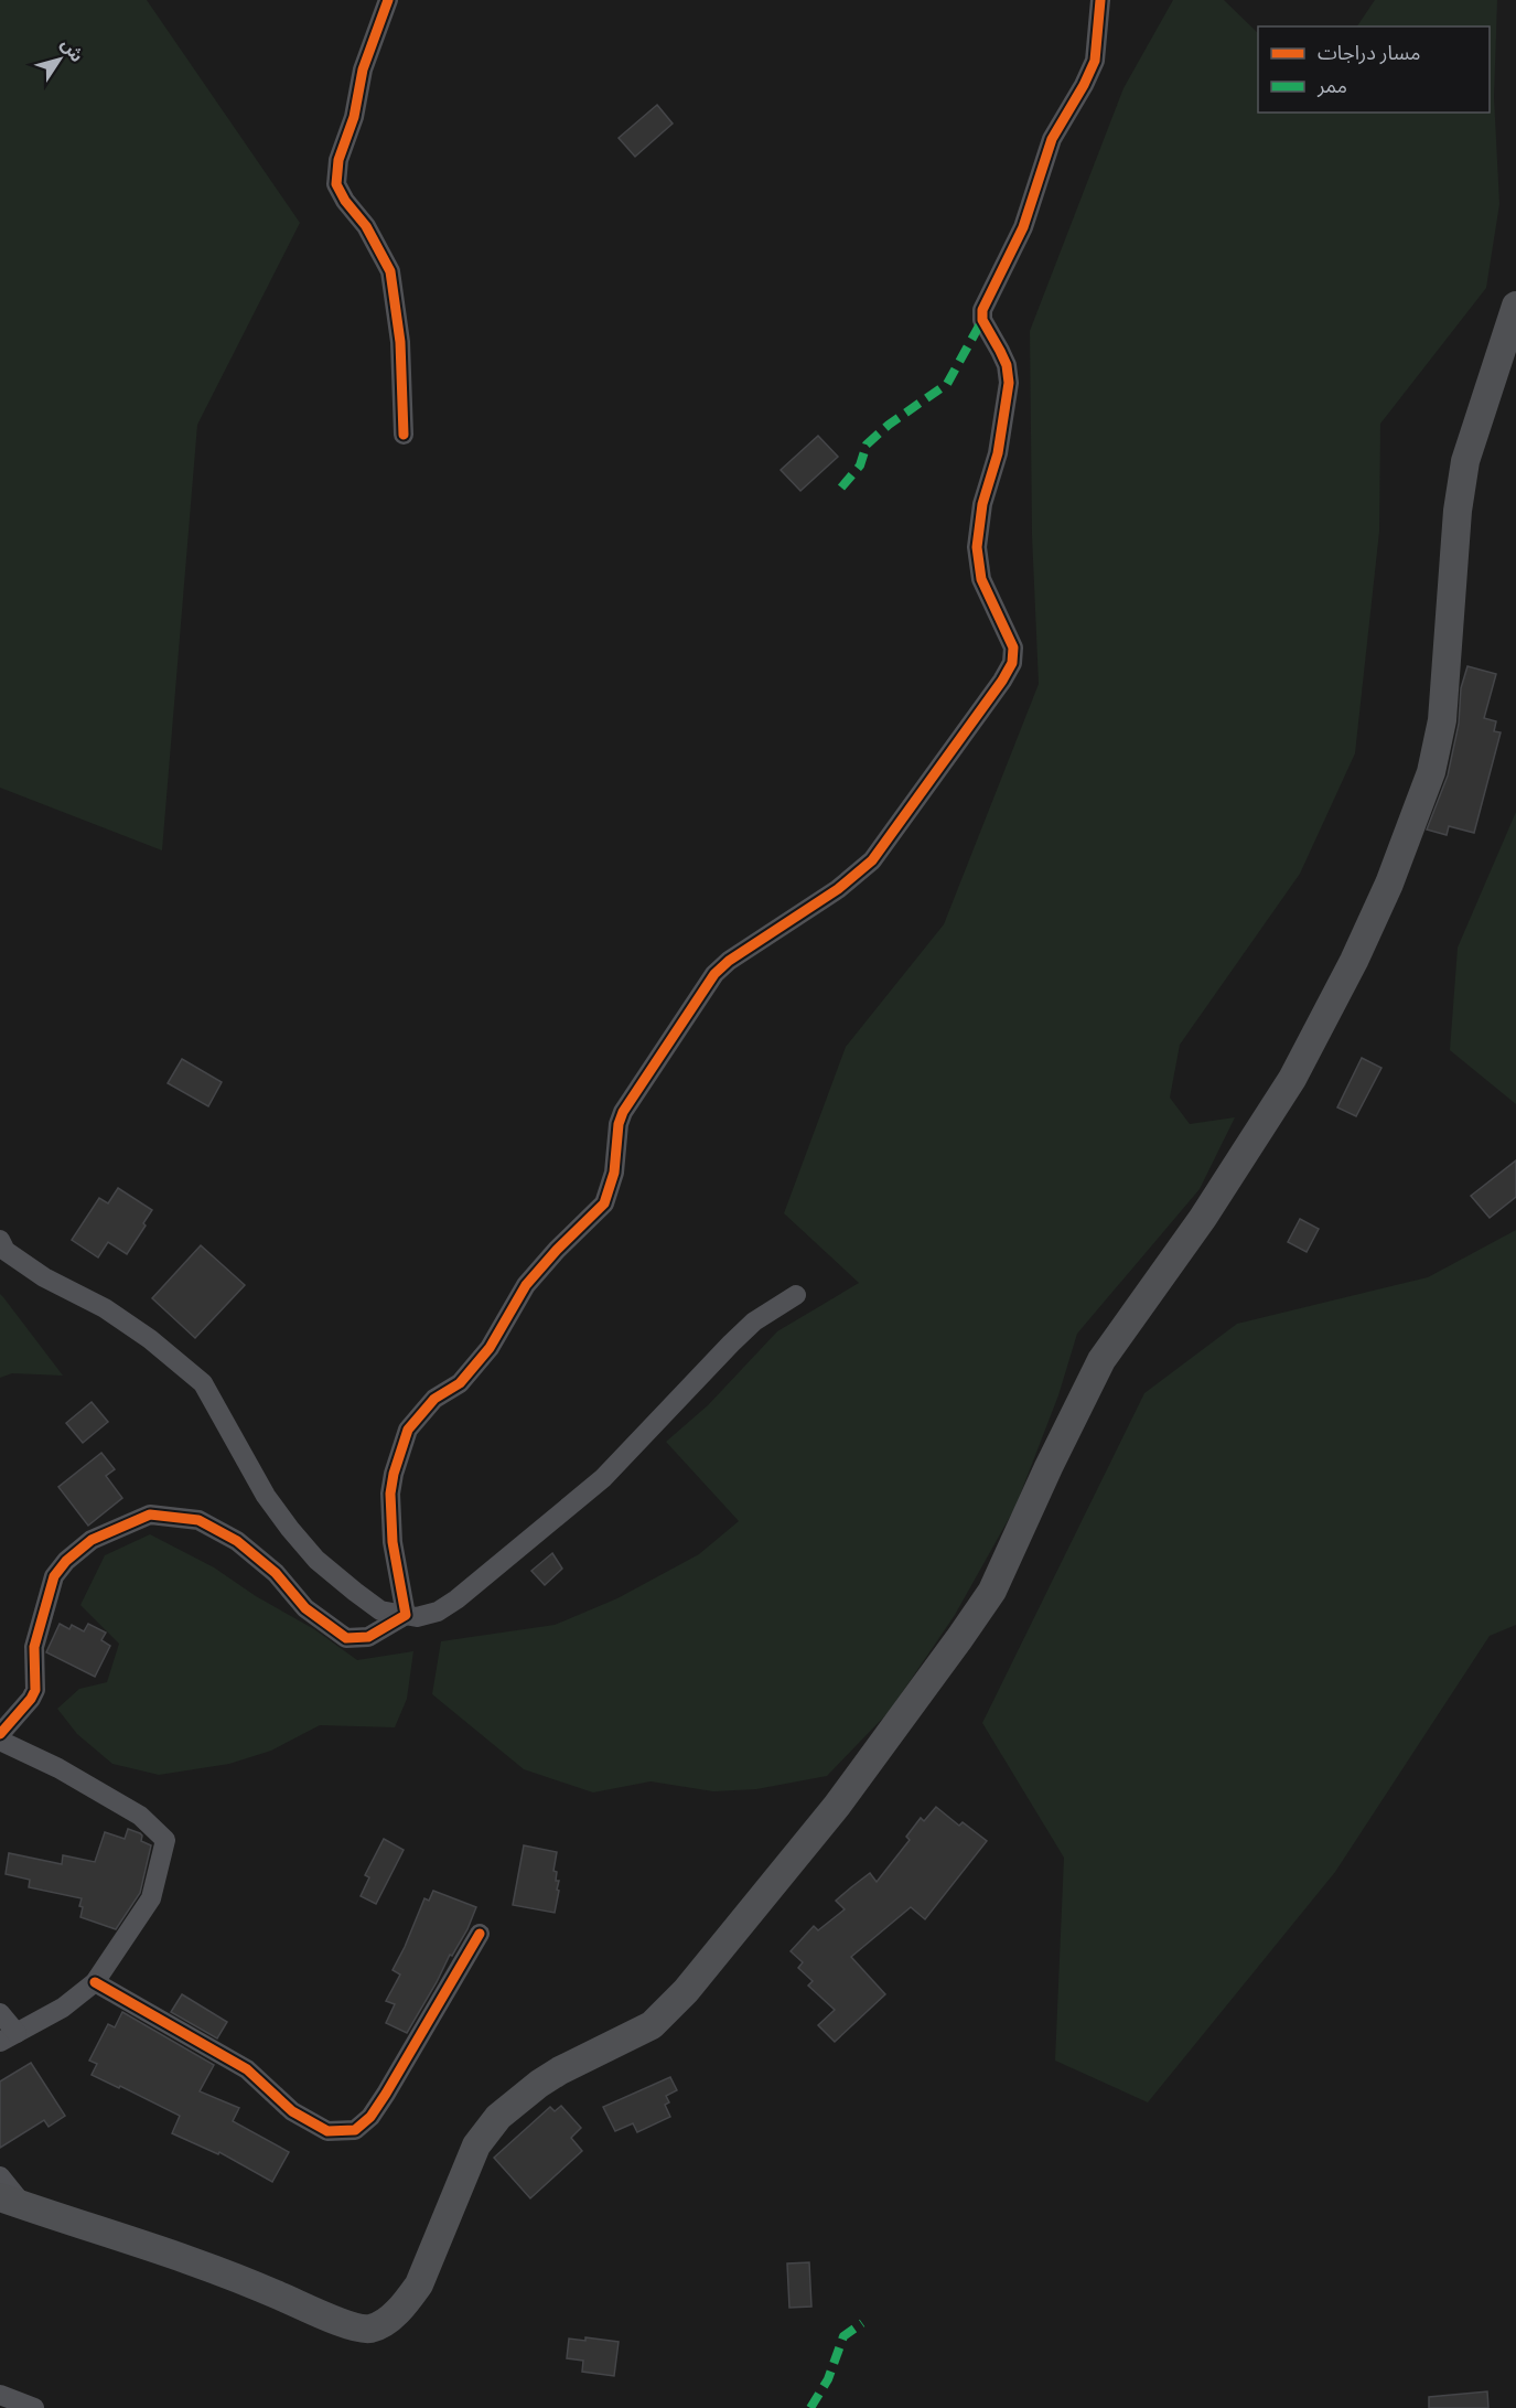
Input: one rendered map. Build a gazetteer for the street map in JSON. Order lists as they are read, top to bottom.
{
  "legend": ["مسار دراجات", "ممر"],
  "north": "top right"
}
